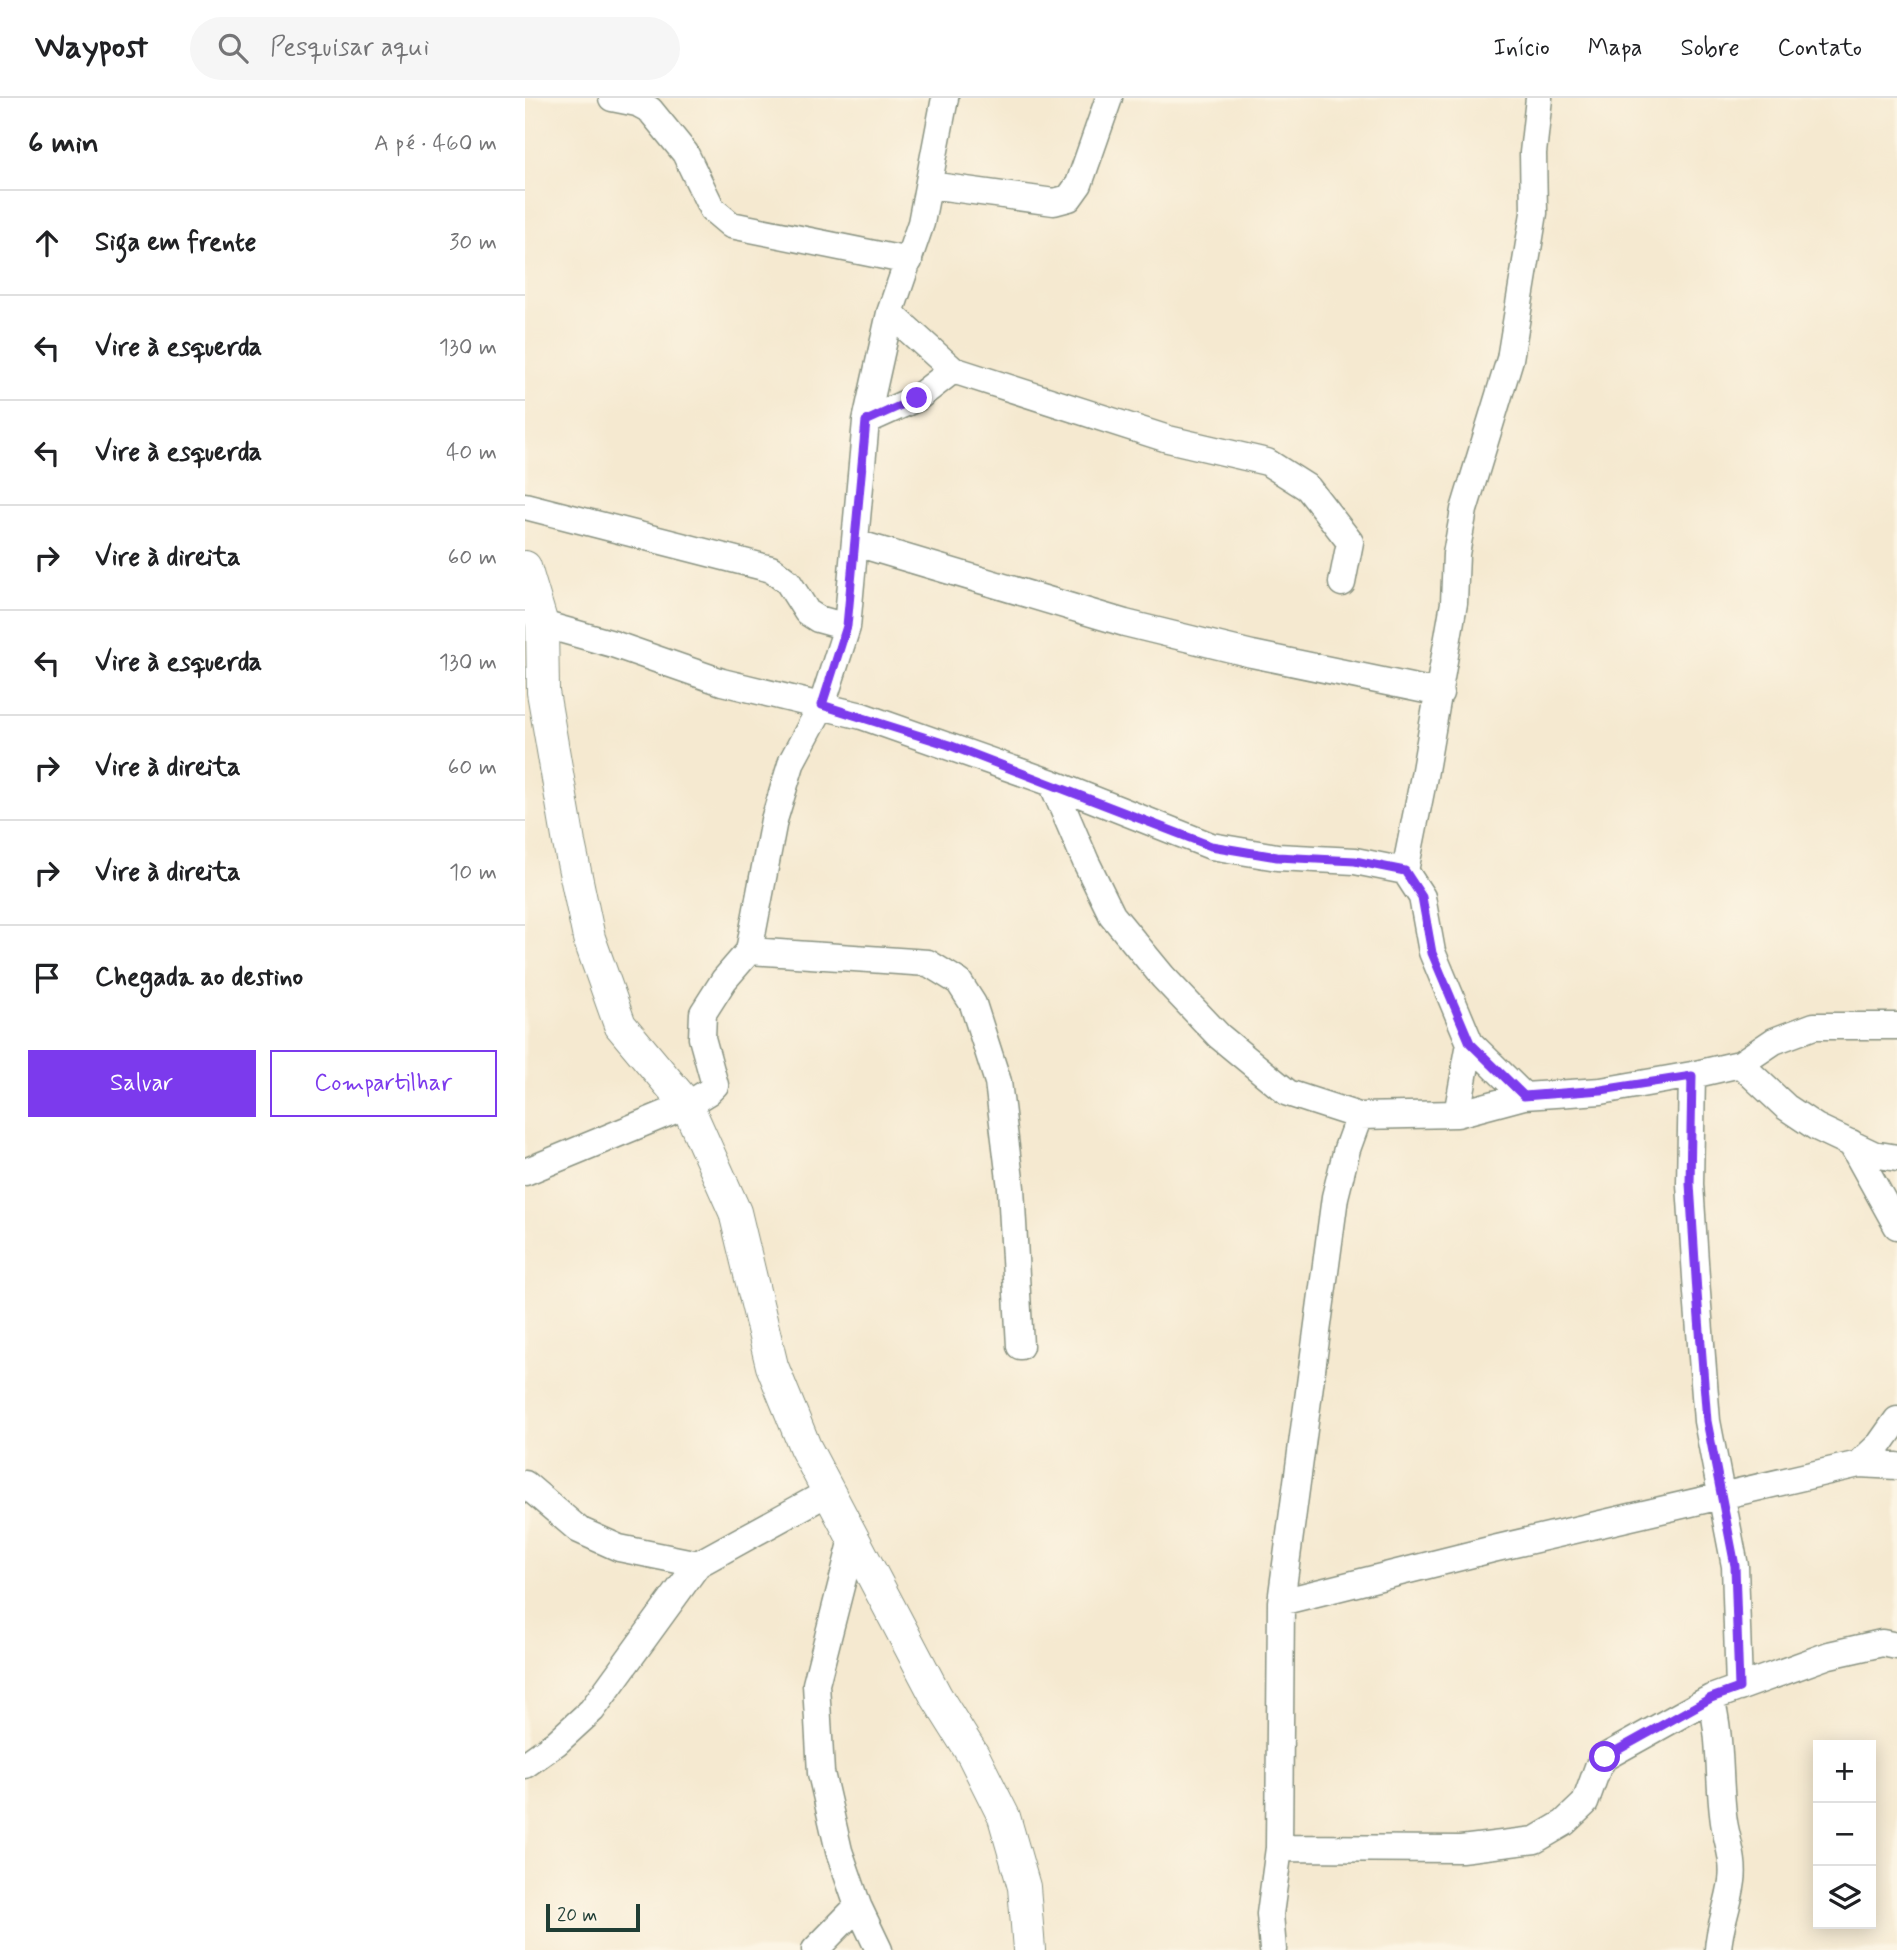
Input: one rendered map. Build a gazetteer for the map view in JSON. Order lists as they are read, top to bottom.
{
  "scale_bar": "20 m",
  "page": {
    "header": "Waypost",
    "search": "Pesquisar aqui",
    "nav": [
      "Início",
      "Mapa",
      "Sobre",
      "Contato"
    ],
    "heading": ["6 min", "A pé · 460 m"],
    "list": [
      ["Siga em frente", "30 m"],
      ["Vire à esquerda", "130 m"],
      ["Vire à esquerda", "40 m"],
      ["Vire à direita", "60 m"],
      ["Vire à esquerda", "130 m"],
      ["Vire à direita", "60 m"],
      ["Vire à direita", "10 m"],
      "Chegada ao destino"
    ],
    "buttons": ["Salvar", "Compartilhar"],
    "map_buttons": ["+", "−"],
    "scale": "20 m"
  }
}
